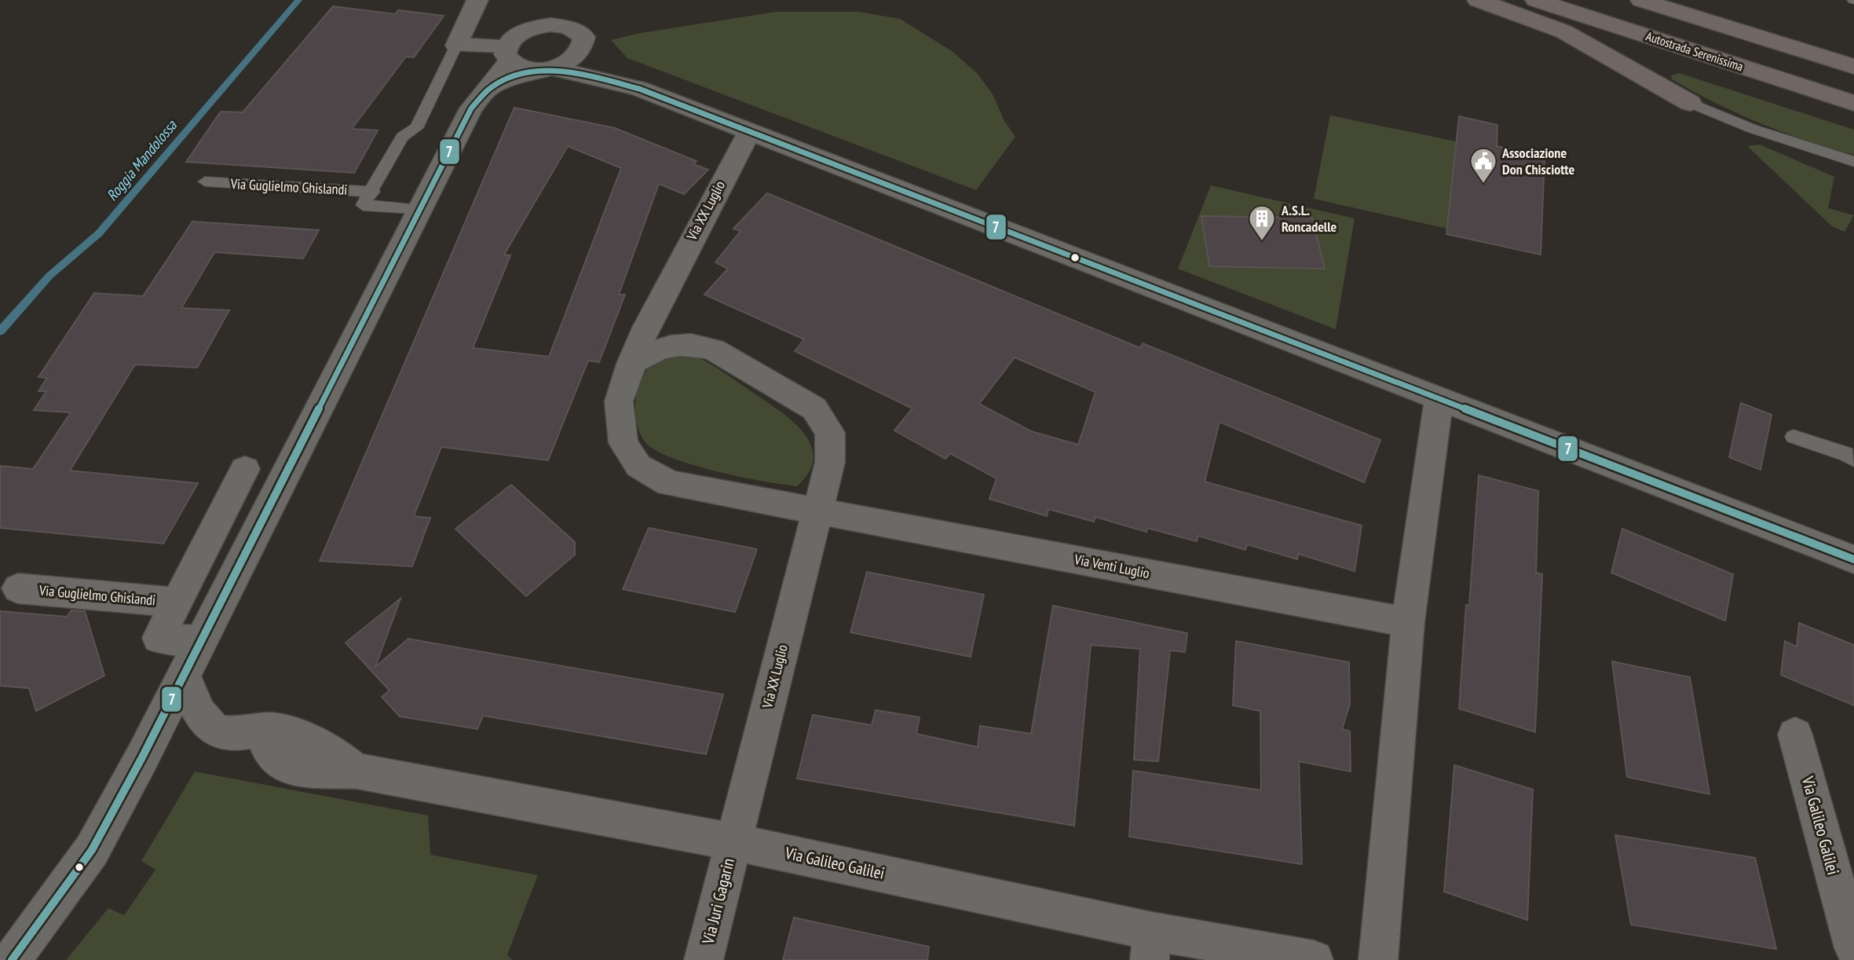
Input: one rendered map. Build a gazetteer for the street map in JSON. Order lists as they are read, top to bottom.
{
  "streets": {
    "highway": ["Autostrada Serenissima"],
    "street": [
      "Via Guglielmo Ghislandi",
      "Via XX Luglio",
      "Via Venti Luglio",
      "Via Galileo Galilei",
      "Via Juri Gagarin"
    ]
  },
  "crossings": [
    ["Via XX Luglio", "Via Venti Luglio"],
    ["Via XX Luglio", "Via Galileo Galilei"],
    ["Via XX Luglio", "Via Juri Gagarin"],
    ["Via Galileo Galilei", "Via Juri Gagarin"]
  ],
  "water": ["Roggia Mandolossa"],
  "places": {
    "public building": ["Associazione Don Chisciotte"],
    "building": ["A.S.L. Roncadelle"]
  },
  "lines": ["transit line 7"]
}
